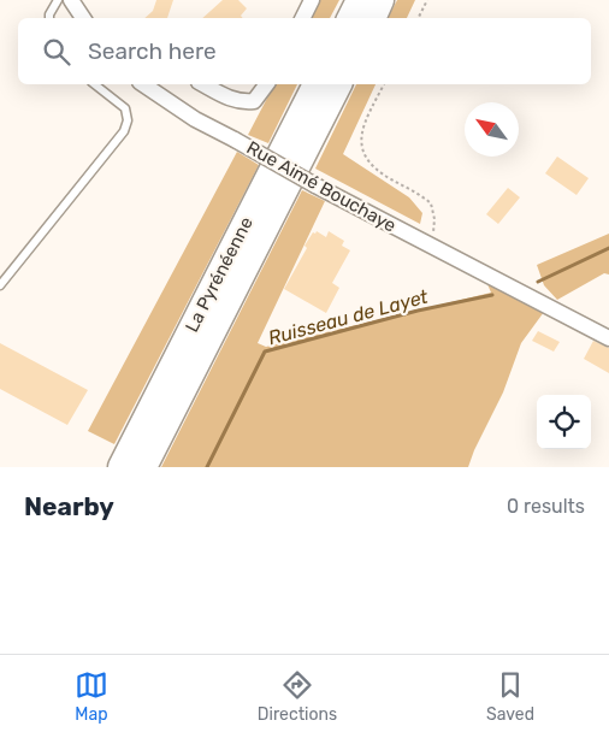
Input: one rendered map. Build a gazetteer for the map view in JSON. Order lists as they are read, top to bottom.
{
  "streets": {
    "highway": ["La Pyrénéenne"],
    "street": ["Rue Aimé Bouchaye"]
  },
  "water": ["Ruisseau de Layet"],
  "north": "top left",
  "page": {
    "search": "Search here",
    "heading": ["Nearby", "0 results"],
    "nav": ["Map", "Directions", "Saved"]
  }
}
